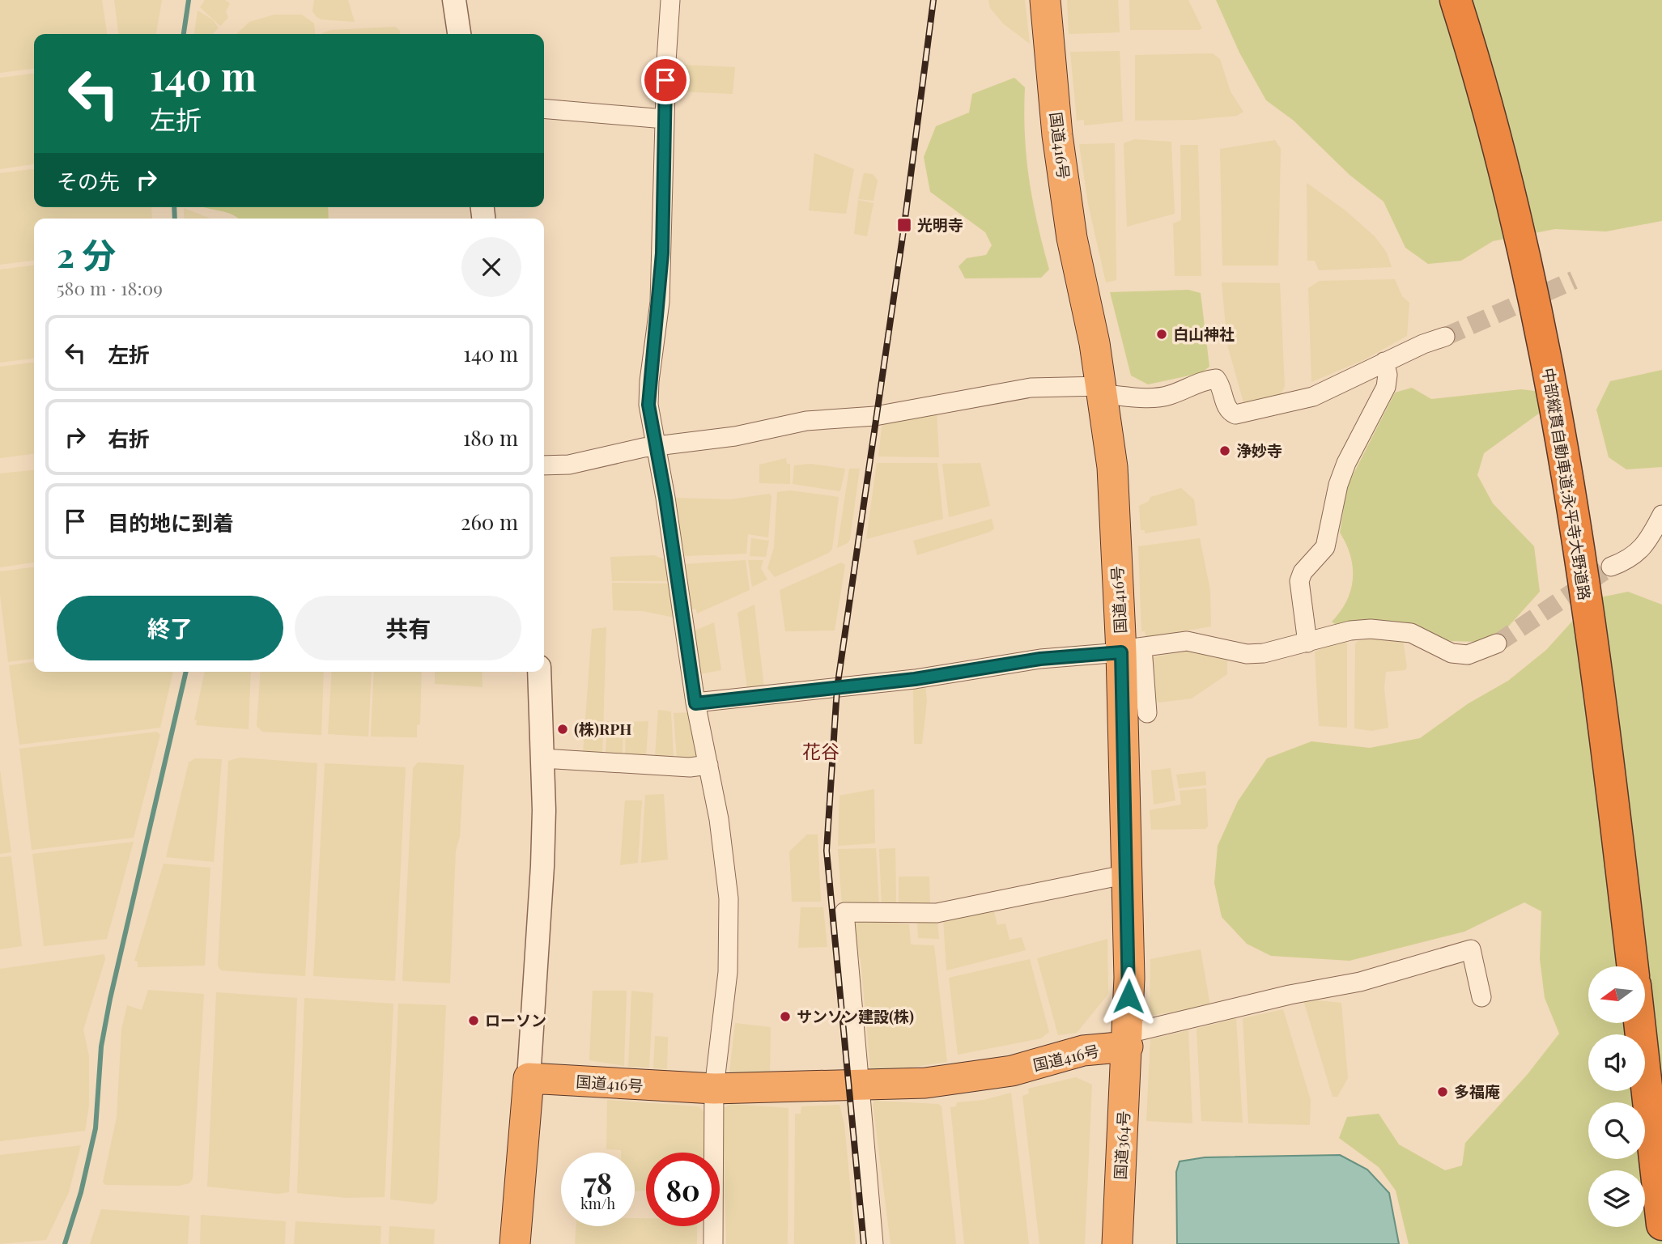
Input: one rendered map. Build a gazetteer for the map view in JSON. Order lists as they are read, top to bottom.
{
  "streets": {
    "highway": ["国道416号", "中部縦貫自動車道;永平寺大野道路", "国道364号"]
  },
  "crossings": [
    ["国道416号", "国道364号"]
  ],
  "districts": ["花谷"],
  "places": {
    "transit": ["光明寺"],
    "other": [
      "白山神社",
      "浄妙寺",
      "(株)RPH",
      "サンソン建設(株)",
      "ローソン",
      "多福庵"
    ]
  },
  "north": "left",
  "page": {
    "turn": ["140 m", "左折"],
    "then": "その先",
    "heading": ["2 分", "580 m · 18:09"],
    "list": [
      {
        "name": "左折",
        "value": "140 m"
      },
      {
        "name": "右折",
        "value": "180 m"
      },
      {
        "name": "目的地に到着",
        "value": "260 m"
      }
    ],
    "buttons": ["終了", "共有"],
    "speed": "78 km/h",
    "limit": "80"
  }
}
